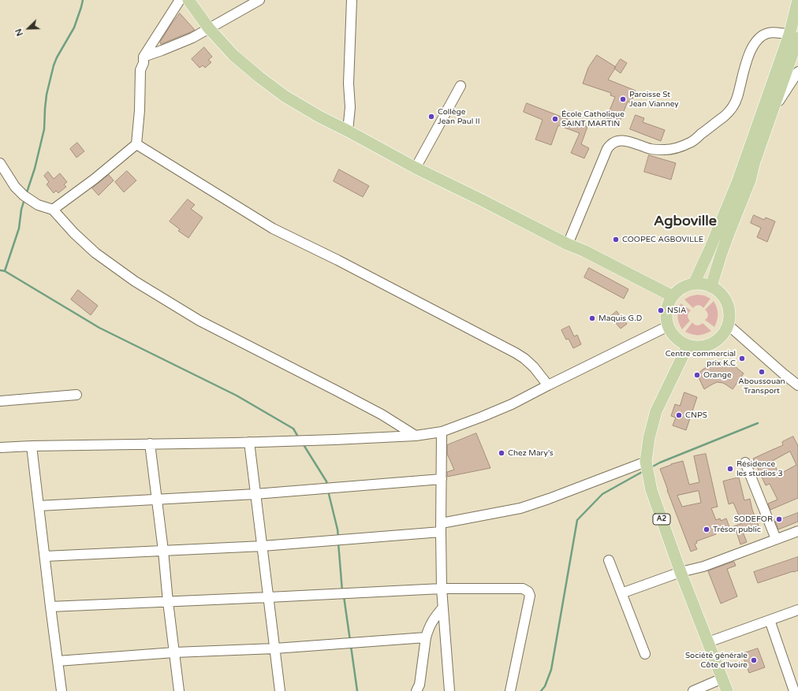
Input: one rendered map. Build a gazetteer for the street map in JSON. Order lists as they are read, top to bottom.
{
  "streets": {
    "main road": ["A2"]
  },
  "districts": ["Agboville"],
  "places": [
    "Paroisse St Jean Vianney",
    "Collège Jean Paul II",
    "École Catholique SAINT MARTIN",
    "COOPEC AGBOVILLE",
    "NSIA",
    "Maquis G.D",
    "Centre commercial prix K.C",
    "Aboussouan Transport",
    "Orange",
    "CNPS",
    "Chez Mary’s",
    "Résidence les studios 3",
    "SODEFOR",
    "Trésor public",
    "Société générale Côte d’Ivoire"
  ],
  "north": "bottom left"
}
